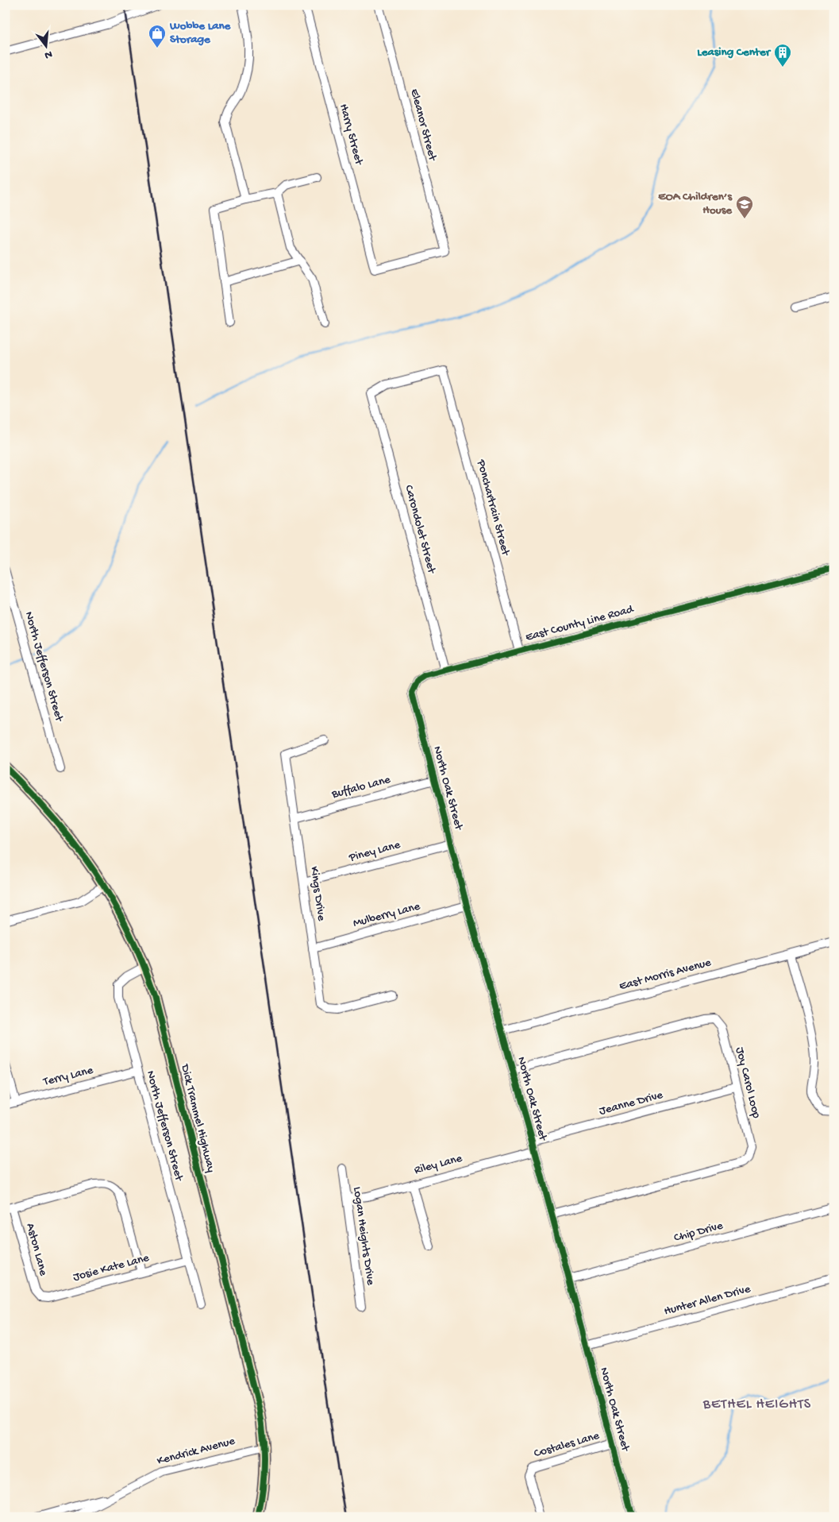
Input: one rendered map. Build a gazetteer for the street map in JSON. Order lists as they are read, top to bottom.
{
  "streets": {
    "main road": ["Dick Trammel Highway"],
    "street": [
      "Eleanor Street",
      "Harry Street",
      "Ponchartrain Street",
      "Carondolet Street",
      "East County Line Road",
      "North Jefferson Street",
      "Buffalo Lane",
      "North Oak Street",
      "Piney Lane",
      "Kings Drive",
      "Mulberry Lane",
      "East Morris Avenue",
      "Terry Lane",
      "Joy Carol Loop",
      "Jeanne Drive",
      "Riley Lane",
      "Chip Drive",
      "Logan Heights Drive",
      "Aston Lane",
      "Josie Kate Lane",
      "Hunter Allen Drive",
      "Costales Lane",
      "Kendrick Avenue"
    ]
  },
  "crossings": [
    ["Eleanor Street", "Harry Street"],
    ["Ponchartrain Street", "Carondolet Street"],
    ["Ponchartrain Street", "East County Line Road"],
    ["Carondolet Street", "East County Line Road"],
    ["East County Line Road", "North Oak Street"],
    ["North Jefferson Street", "Terry Lane"],
    ["North Jefferson Street", "Dick Trammel Highway"],
    ["North Jefferson Street", "Josie Kate Lane"],
    ["Buffalo Lane", "North Oak Street"],
    ["Buffalo Lane", "Kings Drive"],
    ["North Oak Street", "Piney Lane"],
    ["North Oak Street", "Mulberry Lane"],
    ["North Oak Street", "East Morris Avenue"],
    ["North Oak Street", "Joy Carol Loop"],
    ["North Oak Street", "Jeanne Drive"],
    ["North Oak Street", "Riley Lane"],
    ["North Oak Street", "Chip Drive"],
    ["North Oak Street", "Hunter Allen Drive"],
    ["North Oak Street", "Costales Lane"],
    ["Piney Lane", "Kings Drive"],
    ["Kings Drive", "Mulberry Lane"],
    ["Joy Carol Loop", "Jeanne Drive"],
    ["Dick Trammel Highway", "Kendrick Avenue"],
    ["Riley Lane", "Logan Heights Drive"],
    ["Aston Lane", "Josie Kate Lane"]
  ],
  "districts": ["BETHEL HEIGHTS"],
  "places": {
    "shop": ["Wobbe Lane Storage"],
    "building": ["Leasing Center"],
    "school or university": ["EOA Children’s House"]
  },
  "north": "bottom"
}
